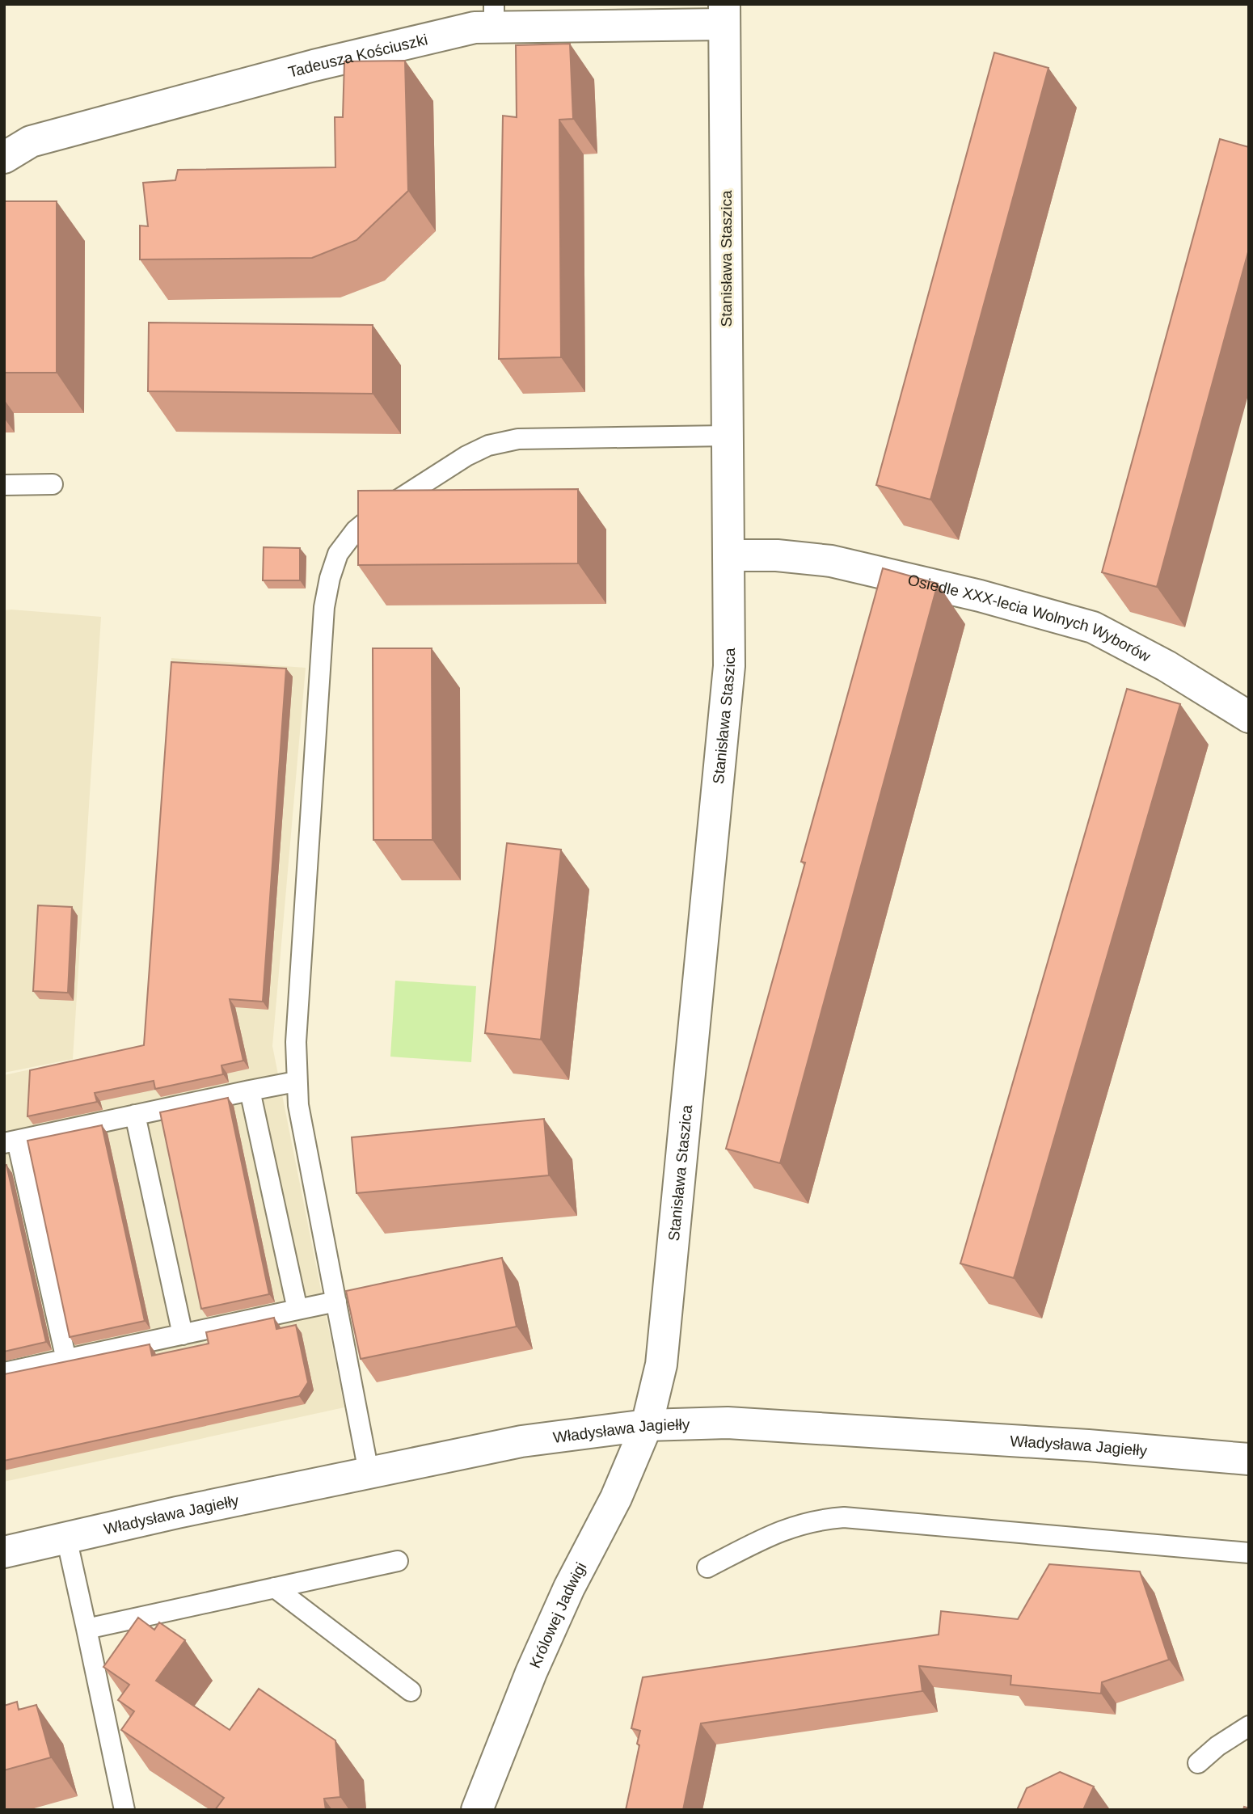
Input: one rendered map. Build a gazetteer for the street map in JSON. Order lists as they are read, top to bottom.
{
  "streets": {
    "street": [
      "Tadeusza Kościuszki",
      "Stanisława Staszica",
      "Osiedle XXX-lecia Wolnych Wyborów",
      "Władysława Jagiełły",
      "Królowej Jadwigi"
    ]
  },
  "crossings": [
    ["Tadeusza Kościuszki", "Stanisława Staszica"],
    ["Stanisława Staszica", "Osiedle XXX-lecia Wolnych Wyborów"],
    ["Stanisława Staszica", "Władysława Jagiełły"],
    ["Stanisława Staszica", "Królowej Jadwigi"],
    ["Władysława Jagiełły", "Królowej Jadwigi"]
  ]
}
